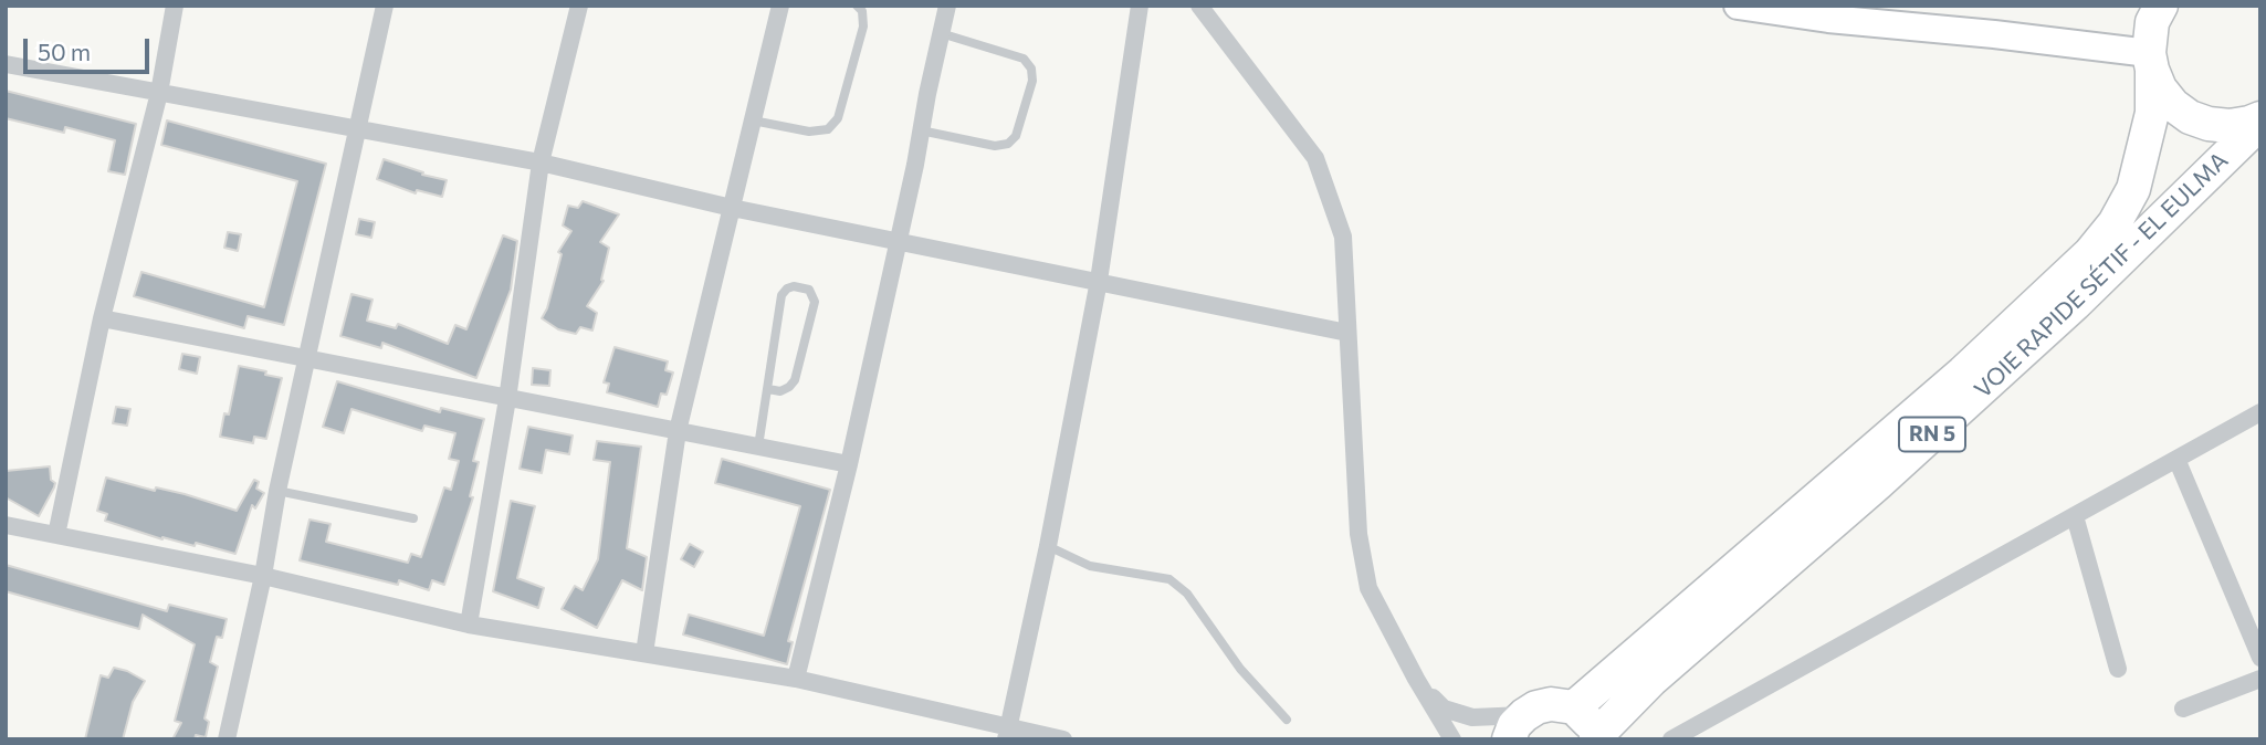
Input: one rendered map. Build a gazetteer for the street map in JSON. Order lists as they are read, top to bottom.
{
  "streets": {
    "highway": ["VOIE RAPIDE SÉTIF - EL EULMA", "RN 5"]
  },
  "crossings": [
    ["VOIE RAPIDE SÉTIF - EL EULMA", "RN 5"]
  ],
  "scale_bar": "50 m"
}
